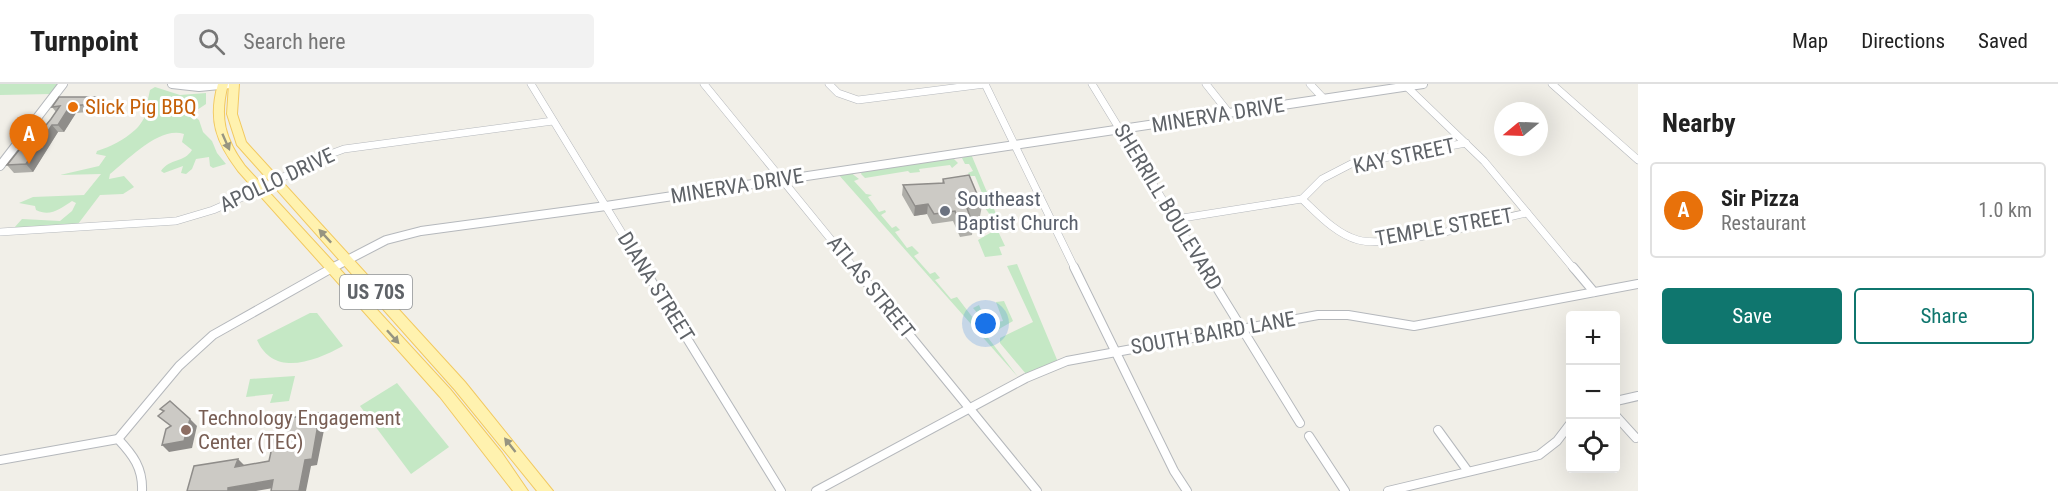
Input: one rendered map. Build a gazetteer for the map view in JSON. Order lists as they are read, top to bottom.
{
  "streets": {
    "main road": ["US 70S"],
    "street": [
      "MINERVA DRIVE",
      "KAY STREET",
      "APOLLO DRIVE",
      "SHERRILL BOULEVARD",
      "TEMPLE STREET",
      "DIANA STREET",
      "ATLAS STREET",
      "SOUTH BAIRD LANE"
    ]
  },
  "crossings": [
    ["MINERVA DRIVE", "SHERRILL BOULEVARD"],
    ["MINERVA DRIVE", "DIANA STREET"],
    ["MINERVA DRIVE", "ATLAS STREET"],
    ["MINERVA DRIVE", "US 70S"],
    ["KAY STREET", "TEMPLE STREET"],
    ["APOLLO DRIVE", "DIANA STREET"],
    ["APOLLO DRIVE", "US 70S"],
    ["SHERRILL BOULEVARD", "SOUTH BAIRD LANE"],
    ["ATLAS STREET", "SOUTH BAIRD LANE"]
  ],
  "places": ["Slick Pig BBQ", "Southeast Baptist Church", "Technology Engagement Center (TEC)"],
  "north": "left",
  "page": {
    "header": "Turnpoint",
    "search": "Search here",
    "nav": ["Map", "Directions", "Saved"],
    "heading": "Nearby",
    "pins": "A",
    "list": [
      {
        "mark": "A",
        "name": "Sir Pizza",
        "note": "Restaurant",
        "value": "1.0 km"
      }
    ],
    "buttons": ["Save", "Share"],
    "map_buttons": ["+", "−"]
  }
}
